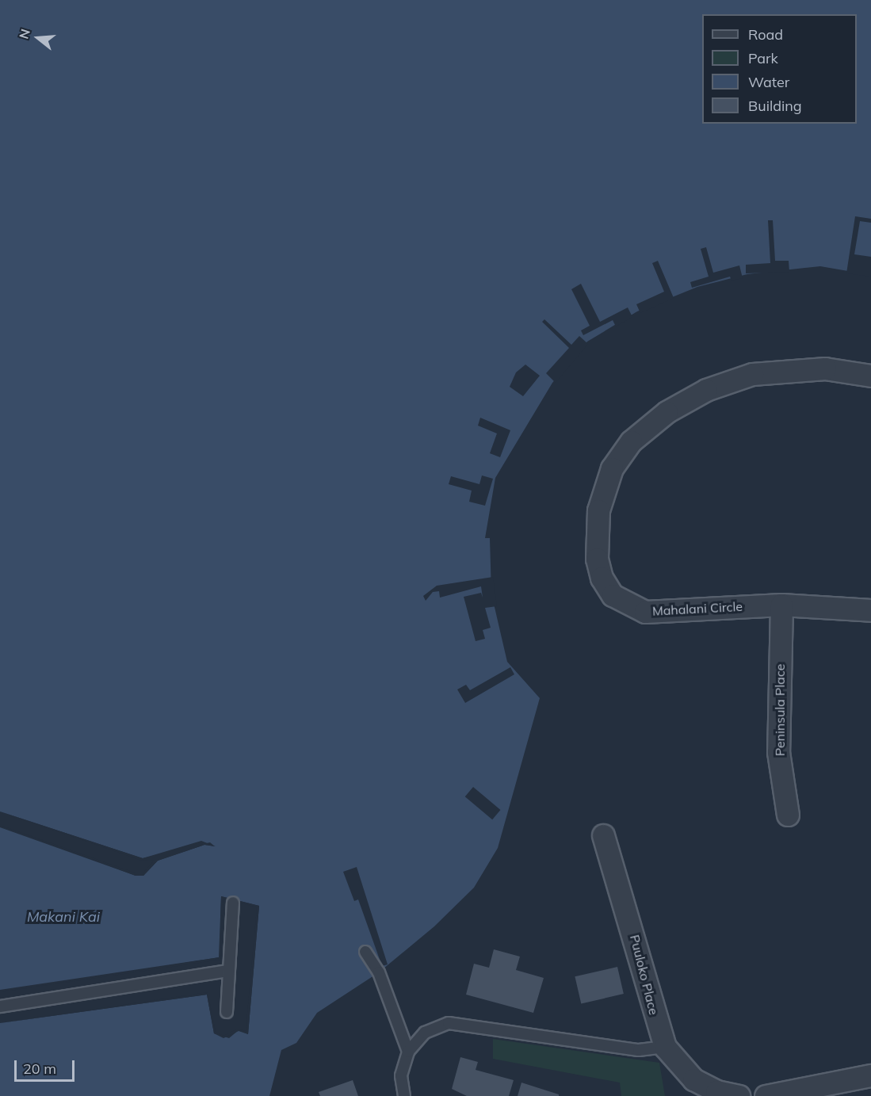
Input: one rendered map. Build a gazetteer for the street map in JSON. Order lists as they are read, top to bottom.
{
  "streets": {
    "street": ["Mahalani Circle", "Peninsula Place", "Puuloko Place"]
  },
  "crossings": [
    ["Mahalani Circle", "Peninsula Place"]
  ],
  "water": ["Makani Kai"],
  "legend": [
    "Road",
    "Park",
    "Water",
    "Building"
  ],
  "scale_bar": "20 m",
  "north": "left"
}
